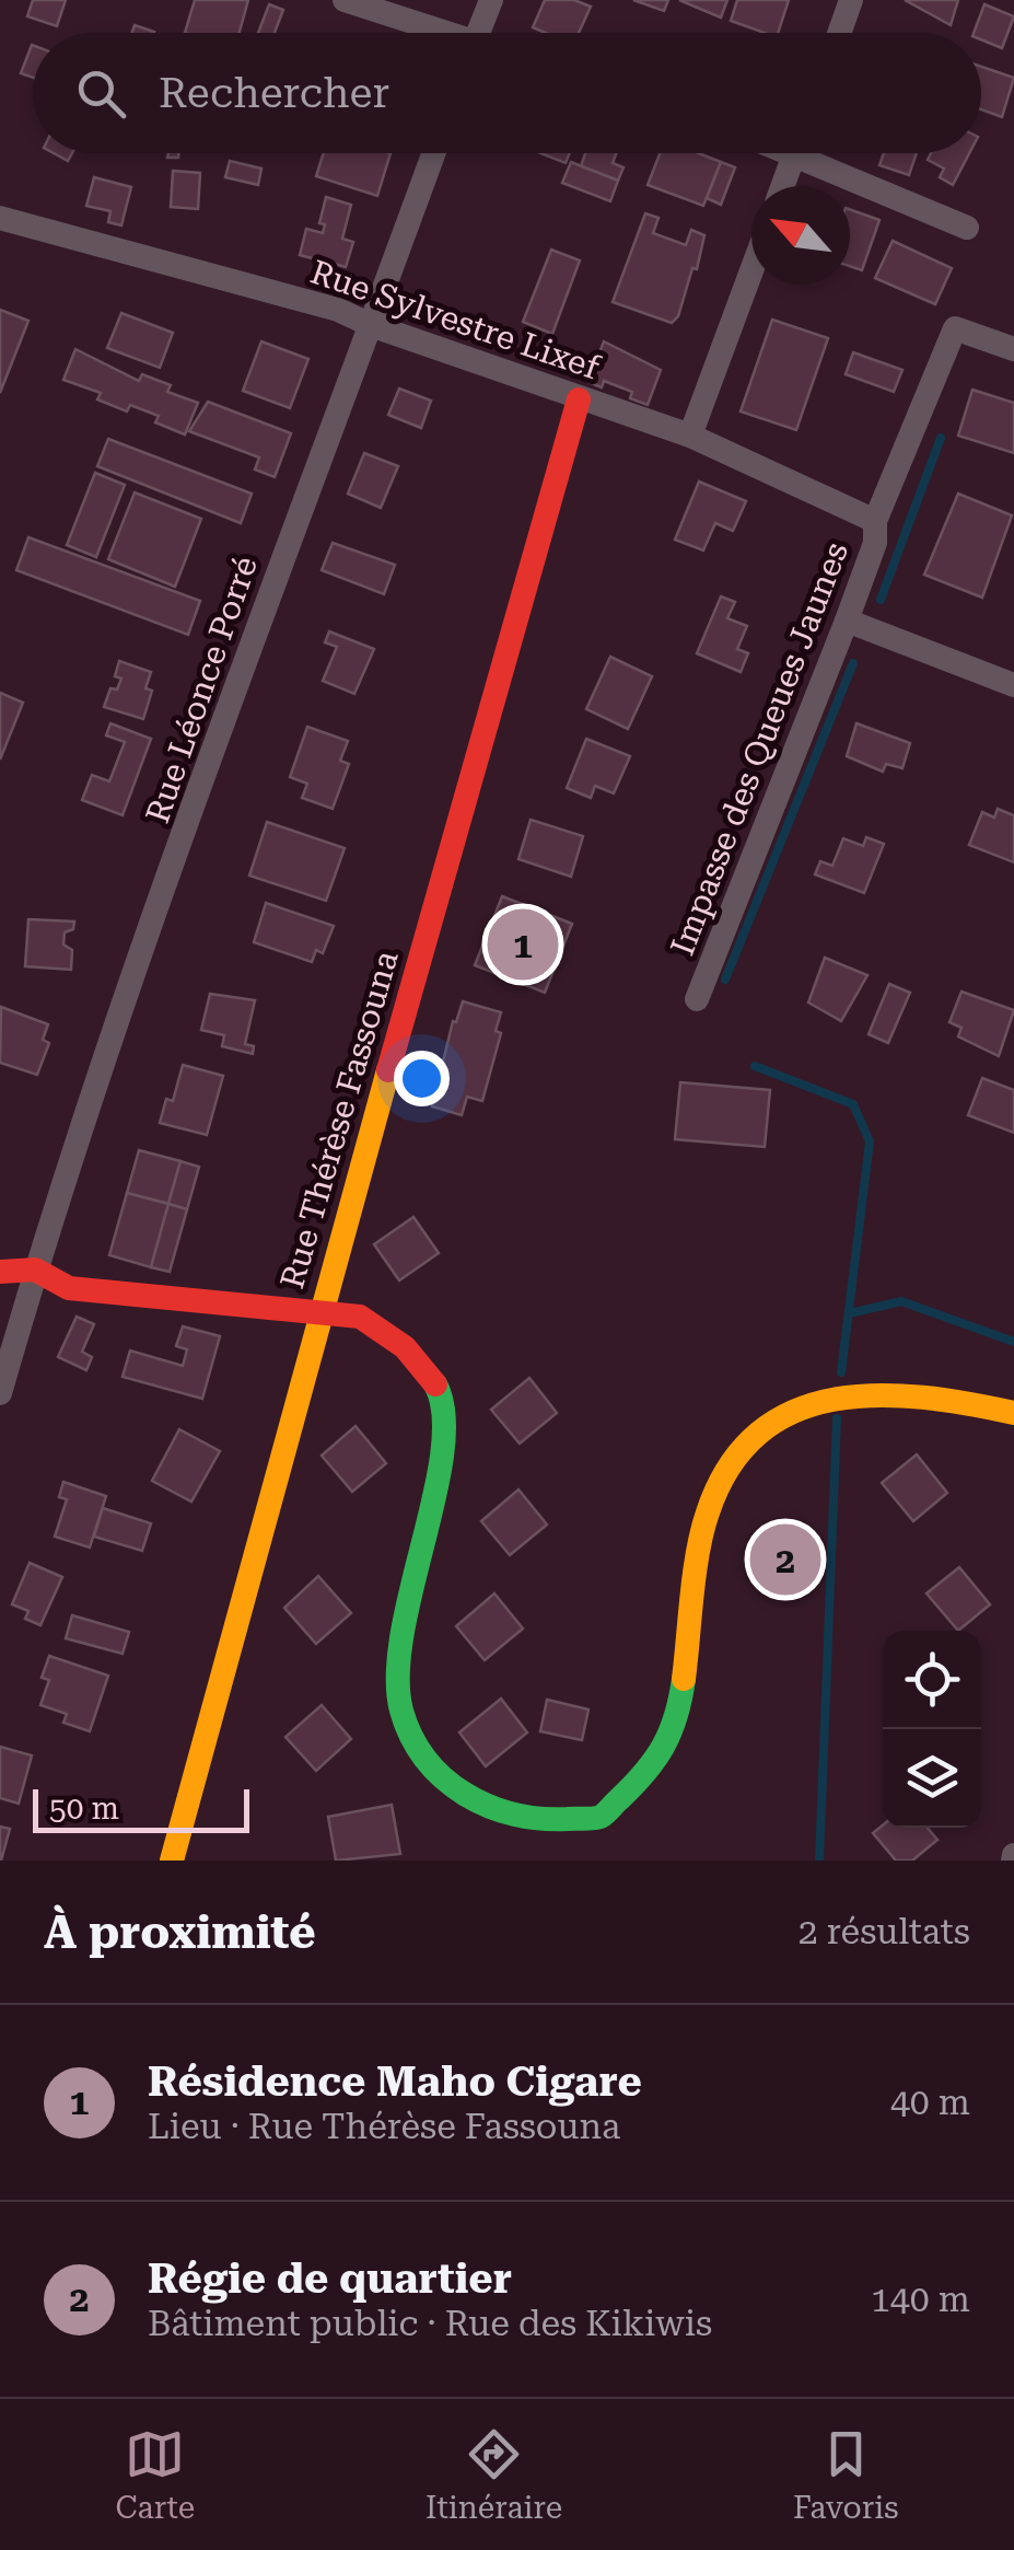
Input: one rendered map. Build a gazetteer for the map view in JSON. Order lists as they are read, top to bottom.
{
  "streets": {
    "street": [
      "Rue Sylvestre Lixef",
      "Rue Léonce Porré",
      "Impasse des Queues Jaunes",
      "Rue Thérèse Fassouna"
    ]
  },
  "crossings": [
    ["Rue Sylvestre Lixef", "Rue Léonce Porré"],
    ["Rue Sylvestre Lixef", "Impasse des Queues Jaunes"],
    ["Rue Sylvestre Lixef", "Rue Thérèse Fassouna"]
  ],
  "scale_bar": "50 m",
  "north": "top left",
  "page": {
    "search": "Rechercher",
    "pins": ["1", "2"],
    "scale": "50 m",
    "heading": ["À proximité", "2 résultats"],
    "list": [
      {
        "mark": "1",
        "name": "Résidence Maho Cigare",
        "note": "Lieu · Rue Thérèse Fassouna",
        "value": "40 m"
      },
      {
        "mark": "2",
        "name": "Régie de quartier",
        "note": "Bâtiment public · Rue des Kikiwis",
        "value": "140 m"
      }
    ],
    "nav": ["Carte", "Itinéraire", "Favoris"]
  }
}
